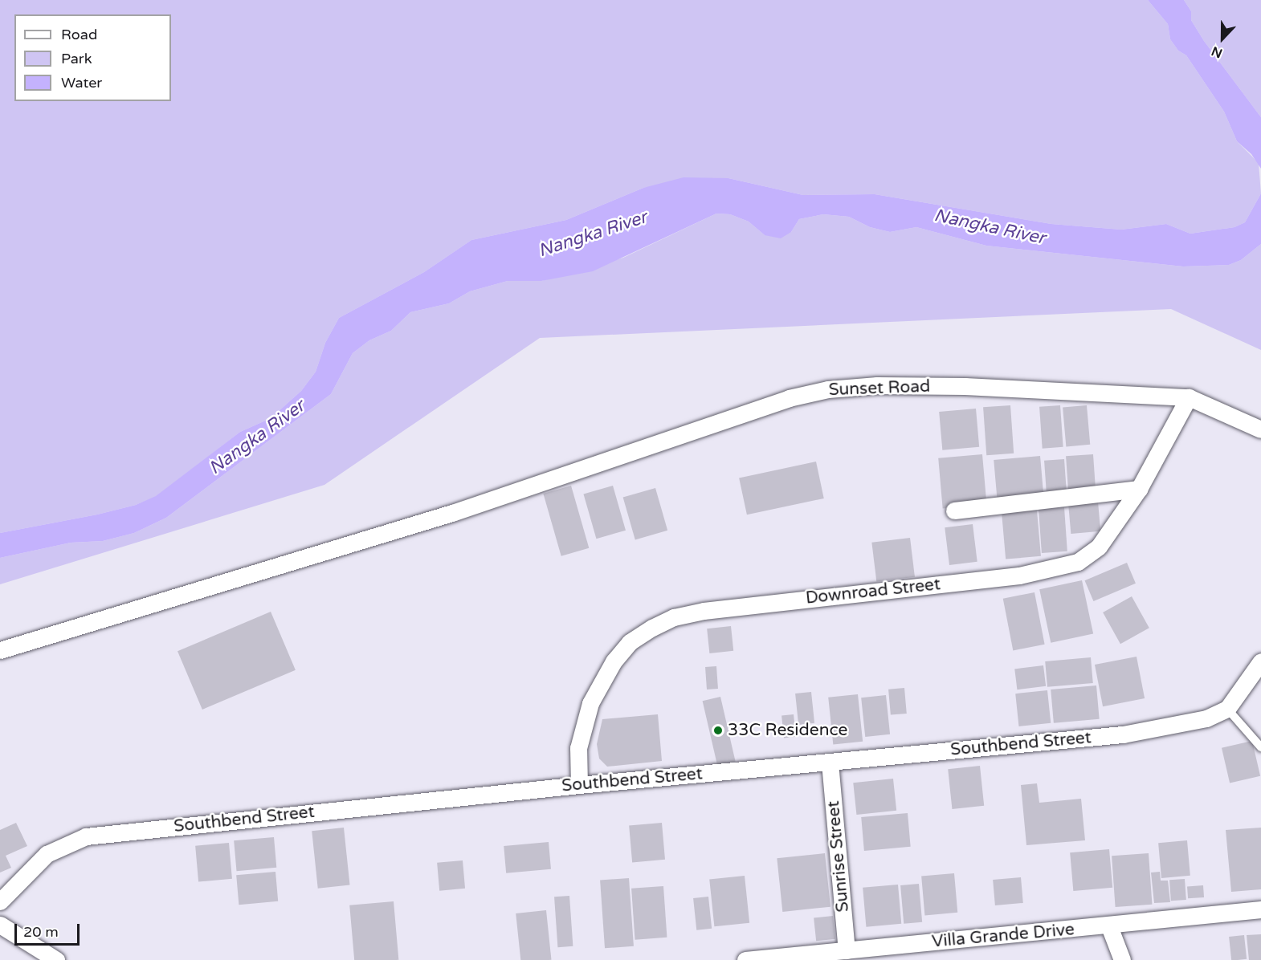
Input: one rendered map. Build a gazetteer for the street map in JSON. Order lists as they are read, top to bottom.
{
  "streets": {
    "street": [
      "Sunset Road",
      "Downroad Street",
      "Southbend Street",
      "Sunrise Street",
      "Villa Grande Drive"
    ]
  },
  "crossings": [
    ["Sunset Road", "Downroad Street"],
    ["Downroad Street", "Southbend Street"],
    ["Southbend Street", "Sunrise Street"],
    ["Sunrise Street", "Villa Grande Drive"]
  ],
  "water": ["Nangka River"],
  "places": ["33C Residence"],
  "legend": ["Road", "Park", "Water"],
  "scale_bar": "20 m",
  "north": "bottom"
}
